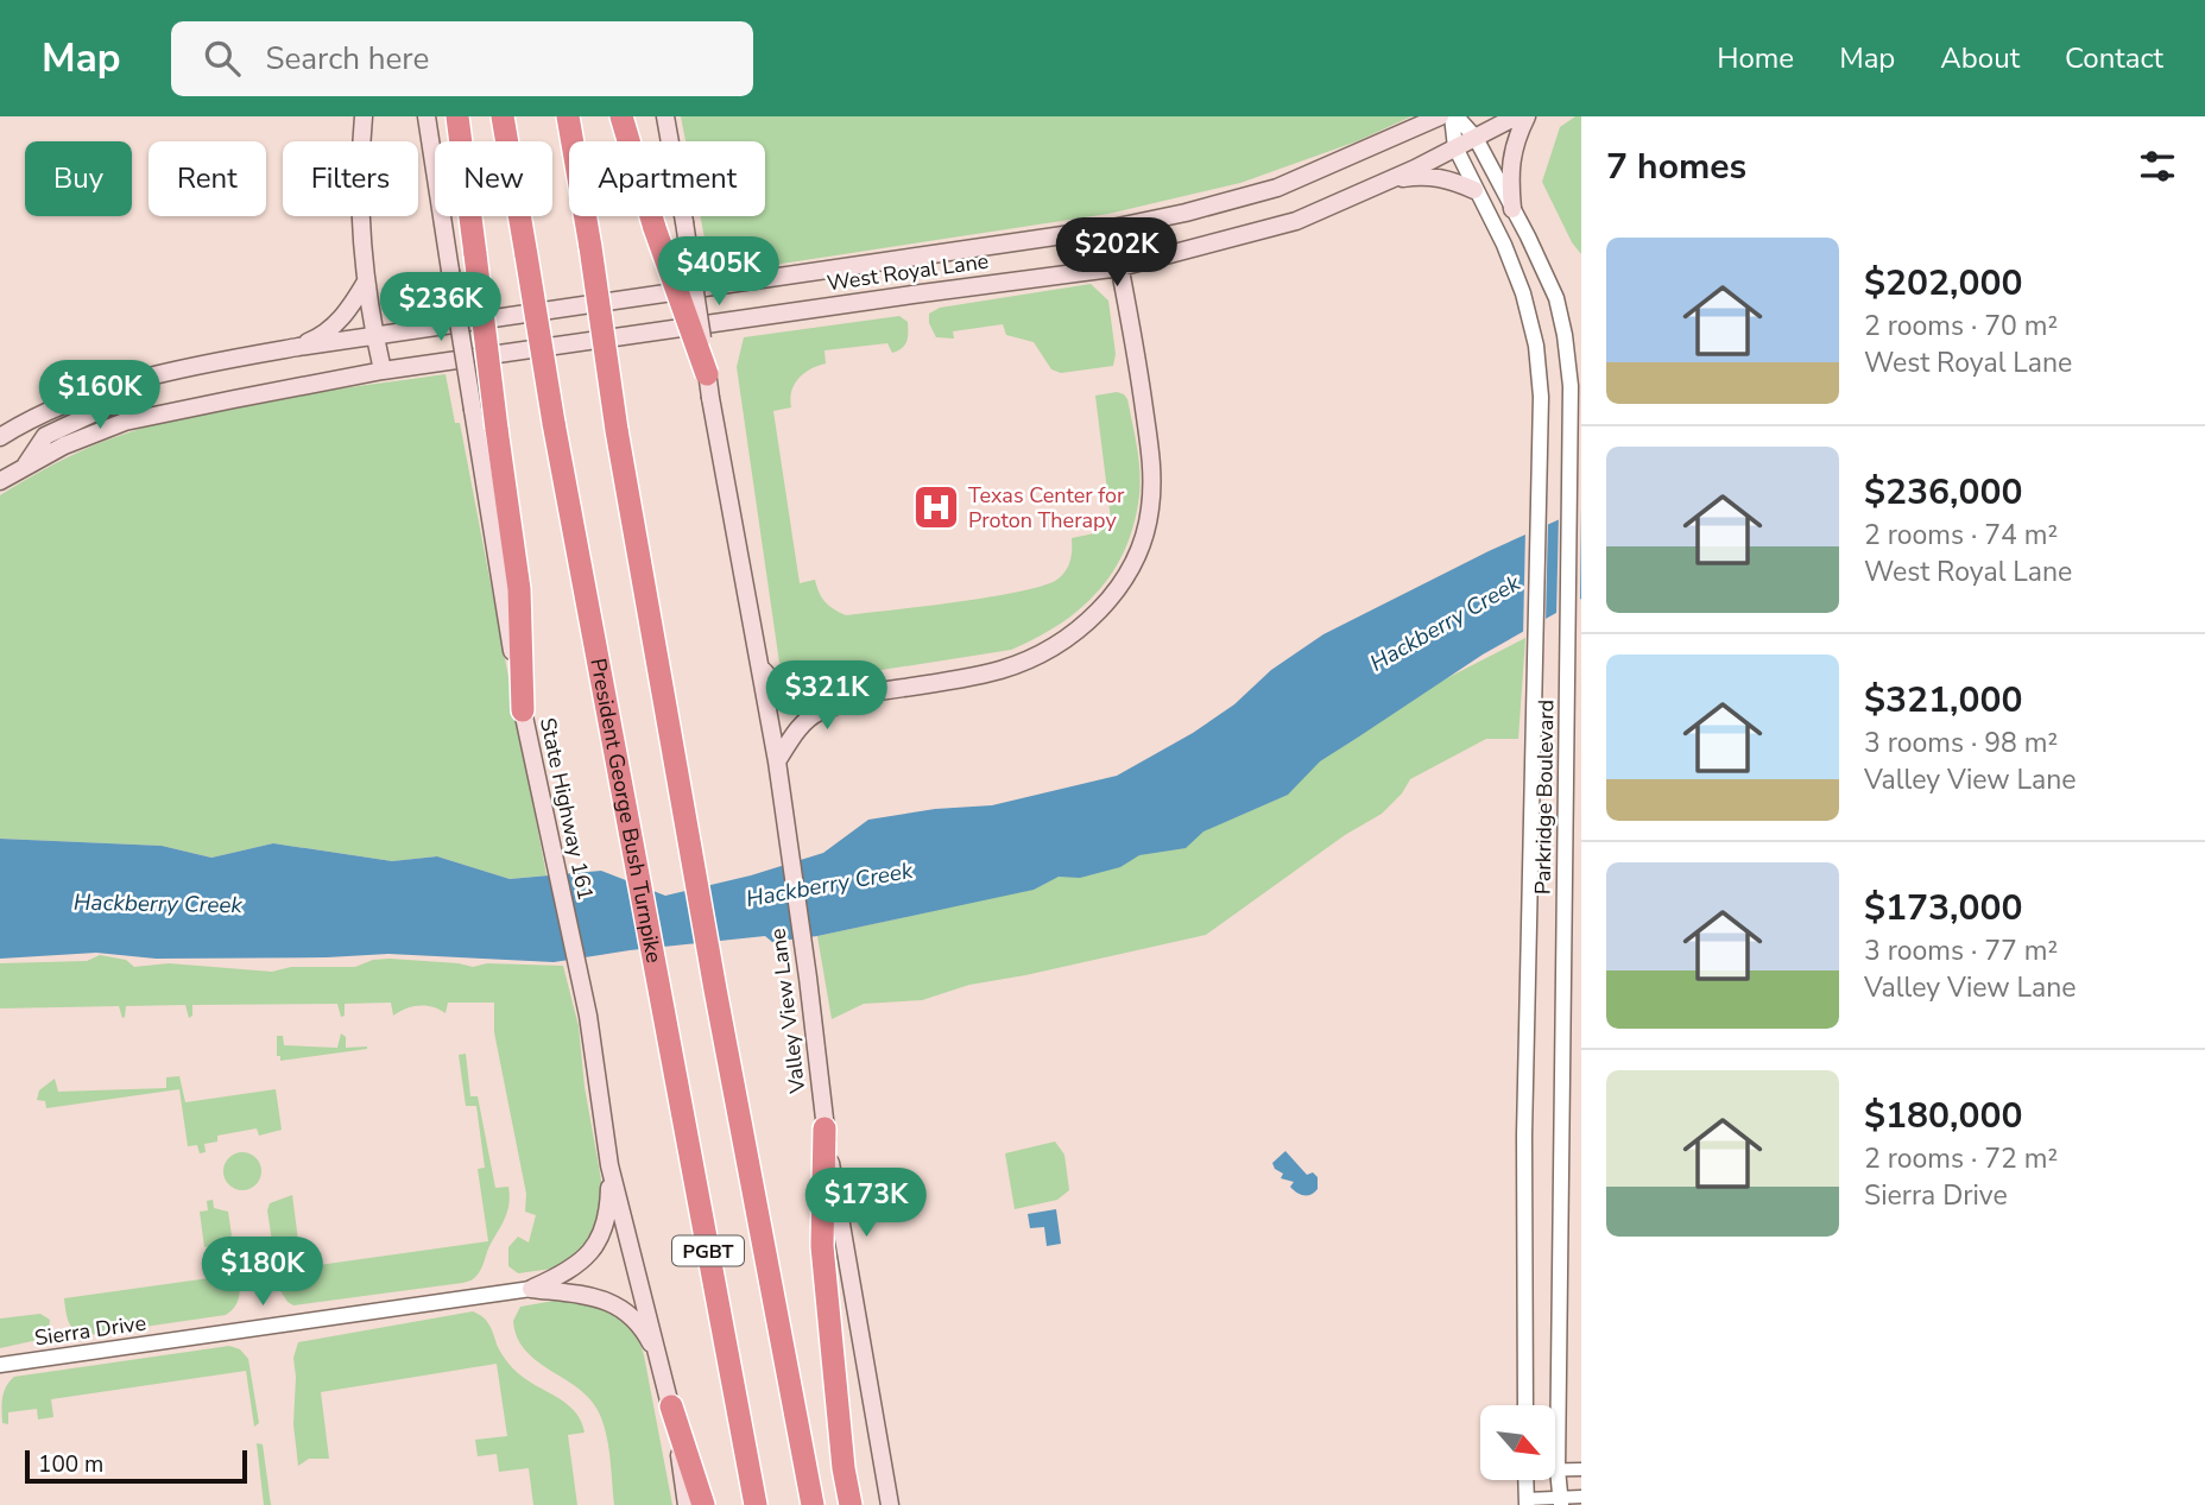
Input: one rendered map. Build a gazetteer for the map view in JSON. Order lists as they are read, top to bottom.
{
  "streets": {
    "highway": ["President George Bush Turnpike", "PGBT"],
    "main road": ["West Royal Lane", "State Highway 161", "Valley View Lane"],
    "street": ["Parkridge Boulevard", "Sierra Drive"]
  },
  "crossings": [
    ["West Royal Lane", "Parkridge Boulevard"]
  ],
  "water": ["Hackberry Creek"],
  "places": {
    "hospital": ["Texas Center for Proton Therapy"]
  },
  "scale_bar": "100 m",
  "north": "bottom right",
  "page": {
    "header": "Map",
    "search": "Search here",
    "nav": [
      "Home",
      "Map",
      "About",
      "Contact"
    ],
    "heading": "7 homes",
    "chip": [
      "Buy",
      "Rent",
      "Filters",
      "New",
      "Apartment"
    ],
    "list": [
      {
        "name": "$202,000",
        "note": "2 rooms · 70 m² · West Royal Lane"
      },
      {
        "name": "$236,000",
        "note": "2 rooms · 74 m² · West Royal Lane"
      },
      {
        "name": "$321,000",
        "note": "3 rooms · 98 m² · Valley View Lane"
      },
      {
        "name": "$173,000",
        "note": "3 rooms · 77 m² · Valley View Lane"
      },
      {
        "name": "$180,000",
        "note": "2 rooms · 72 m² · Sierra Drive"
      }
    ],
    "price": [
      "$202K",
      "$405K",
      "$236K",
      "$160K",
      "$321K",
      "$173K",
      "$180K"
    ],
    "scale": "100 m"
  }
}
